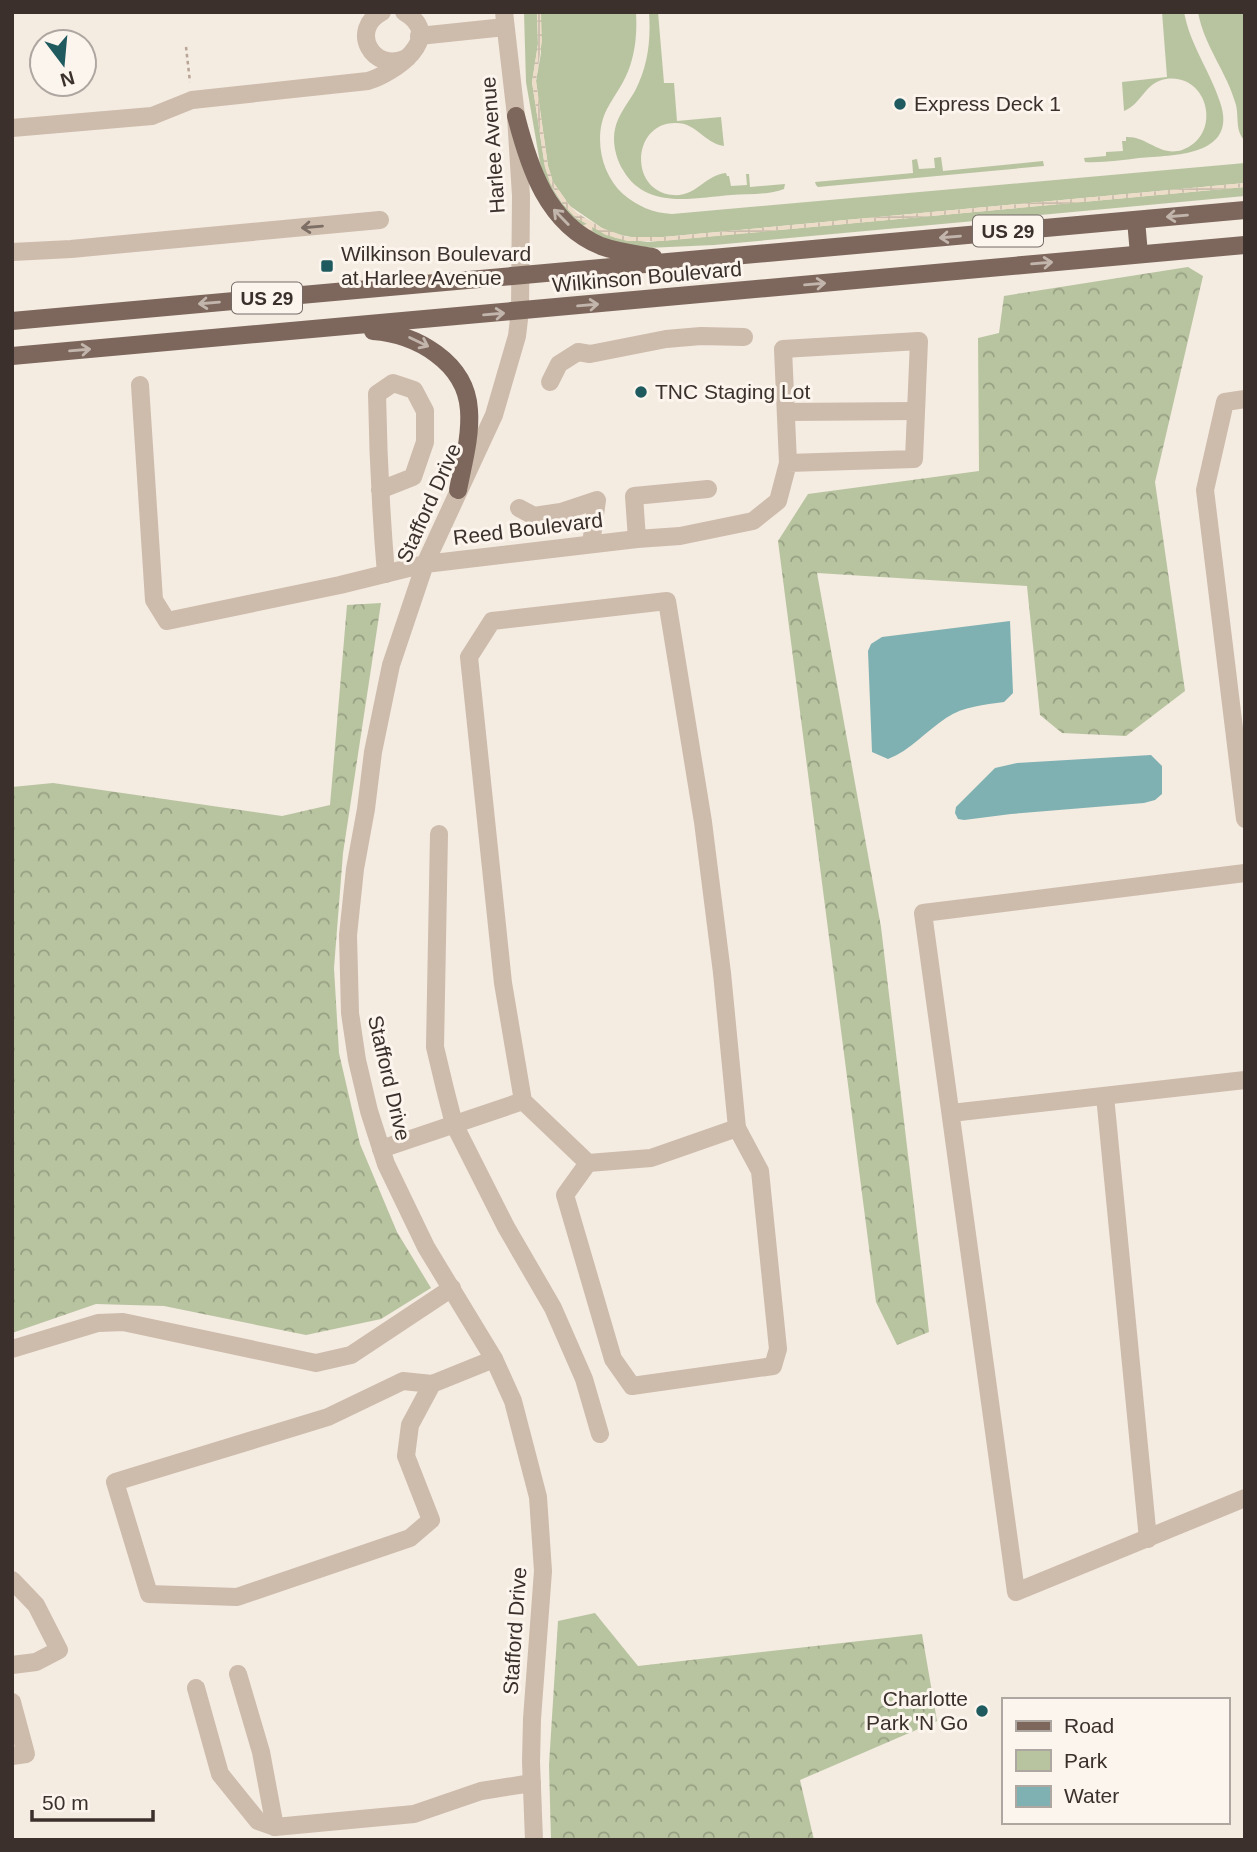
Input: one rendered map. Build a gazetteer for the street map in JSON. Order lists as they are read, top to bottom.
{
  "streets": {
    "main road": ["US 29", "Wilkinson Boulevard"],
    "street": ["Harlee Avenue", "Stafford Drive", "Reed Boulevard"]
  },
  "crossings": [
    ["Harlee Avenue", "Wilkinson Boulevard"],
    ["Harlee Avenue", "Stafford Drive"],
    ["Wilkinson Boulevard", "Stafford Drive"],
    ["Stafford Drive", "Reed Boulevard"]
  ],
  "places": {
    "other": ["Express Deck 1", "TNC Staging Lot", "Charlotte Park 'N Go"],
    "transit": ["Wilkinson Boulevard at Harlee Avenue"]
  },
  "legend": ["Road", "Park", "Water"],
  "scale_bar": "50 m",
  "north": "bottom"
}
